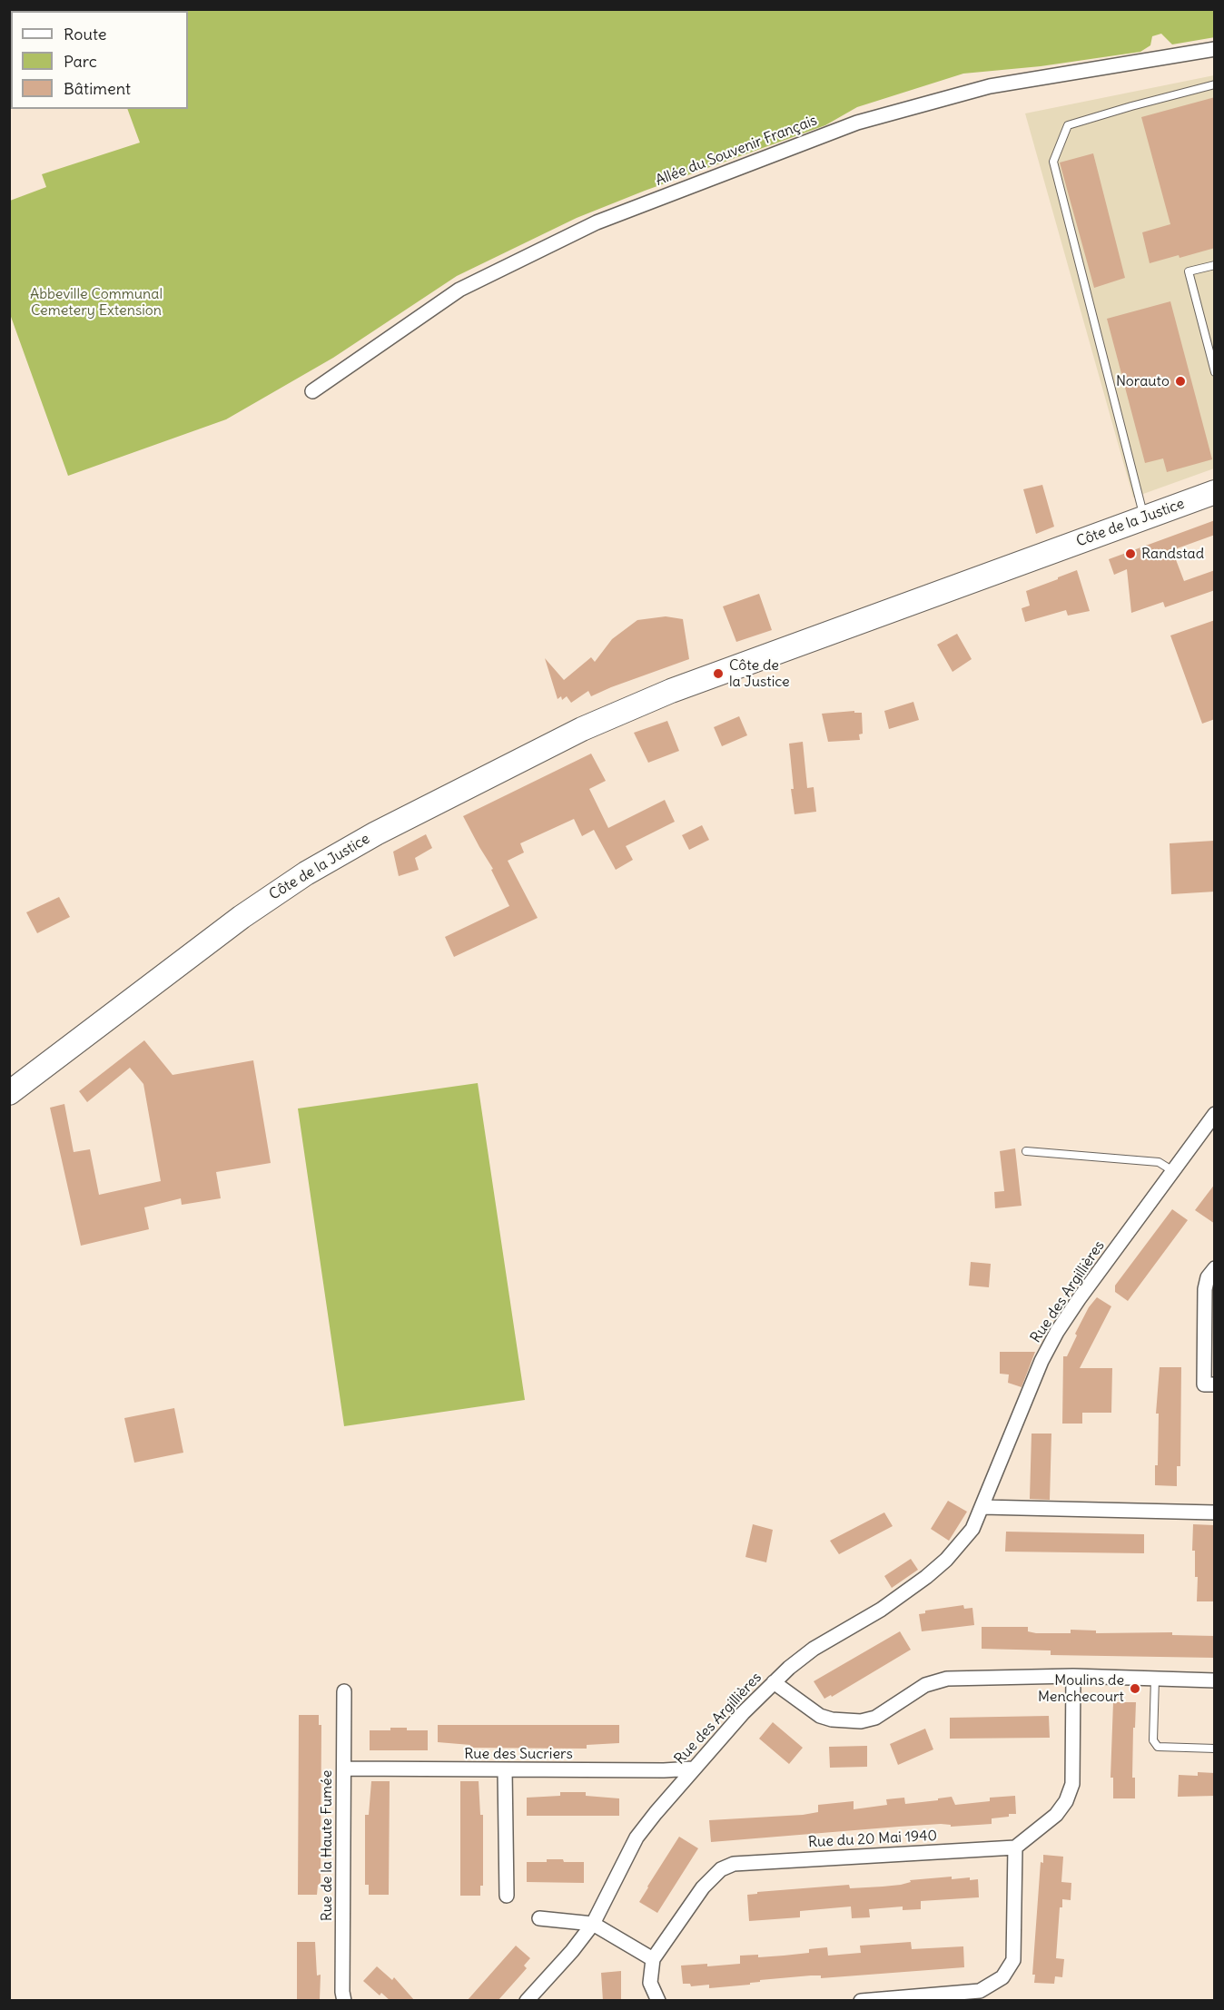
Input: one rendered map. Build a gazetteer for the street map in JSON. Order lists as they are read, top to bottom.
{
  "streets": {
    "main road": ["Côte de la Justice"],
    "street": [
      "Allée du Souvenir Français",
      "Rue des Argillières",
      "Rue des Sucriers",
      "Rue du 20 Mai 1940",
      "Rue de la Haute Fumée"
    ]
  },
  "crossings": [
    ["Rue des Argillières", "Rue des Sucriers"],
    ["Rue des Sucriers", "Rue de la Haute Fumée"]
  ],
  "parks": ["Abbeville Communal Cemetery Extension"],
  "places": [
    "Norauto",
    "Randstad",
    "Côte de la Justice",
    "Moulins de Menchecourt"
  ],
  "legend": ["Route", "Parc", "Bâtiment"]
}
